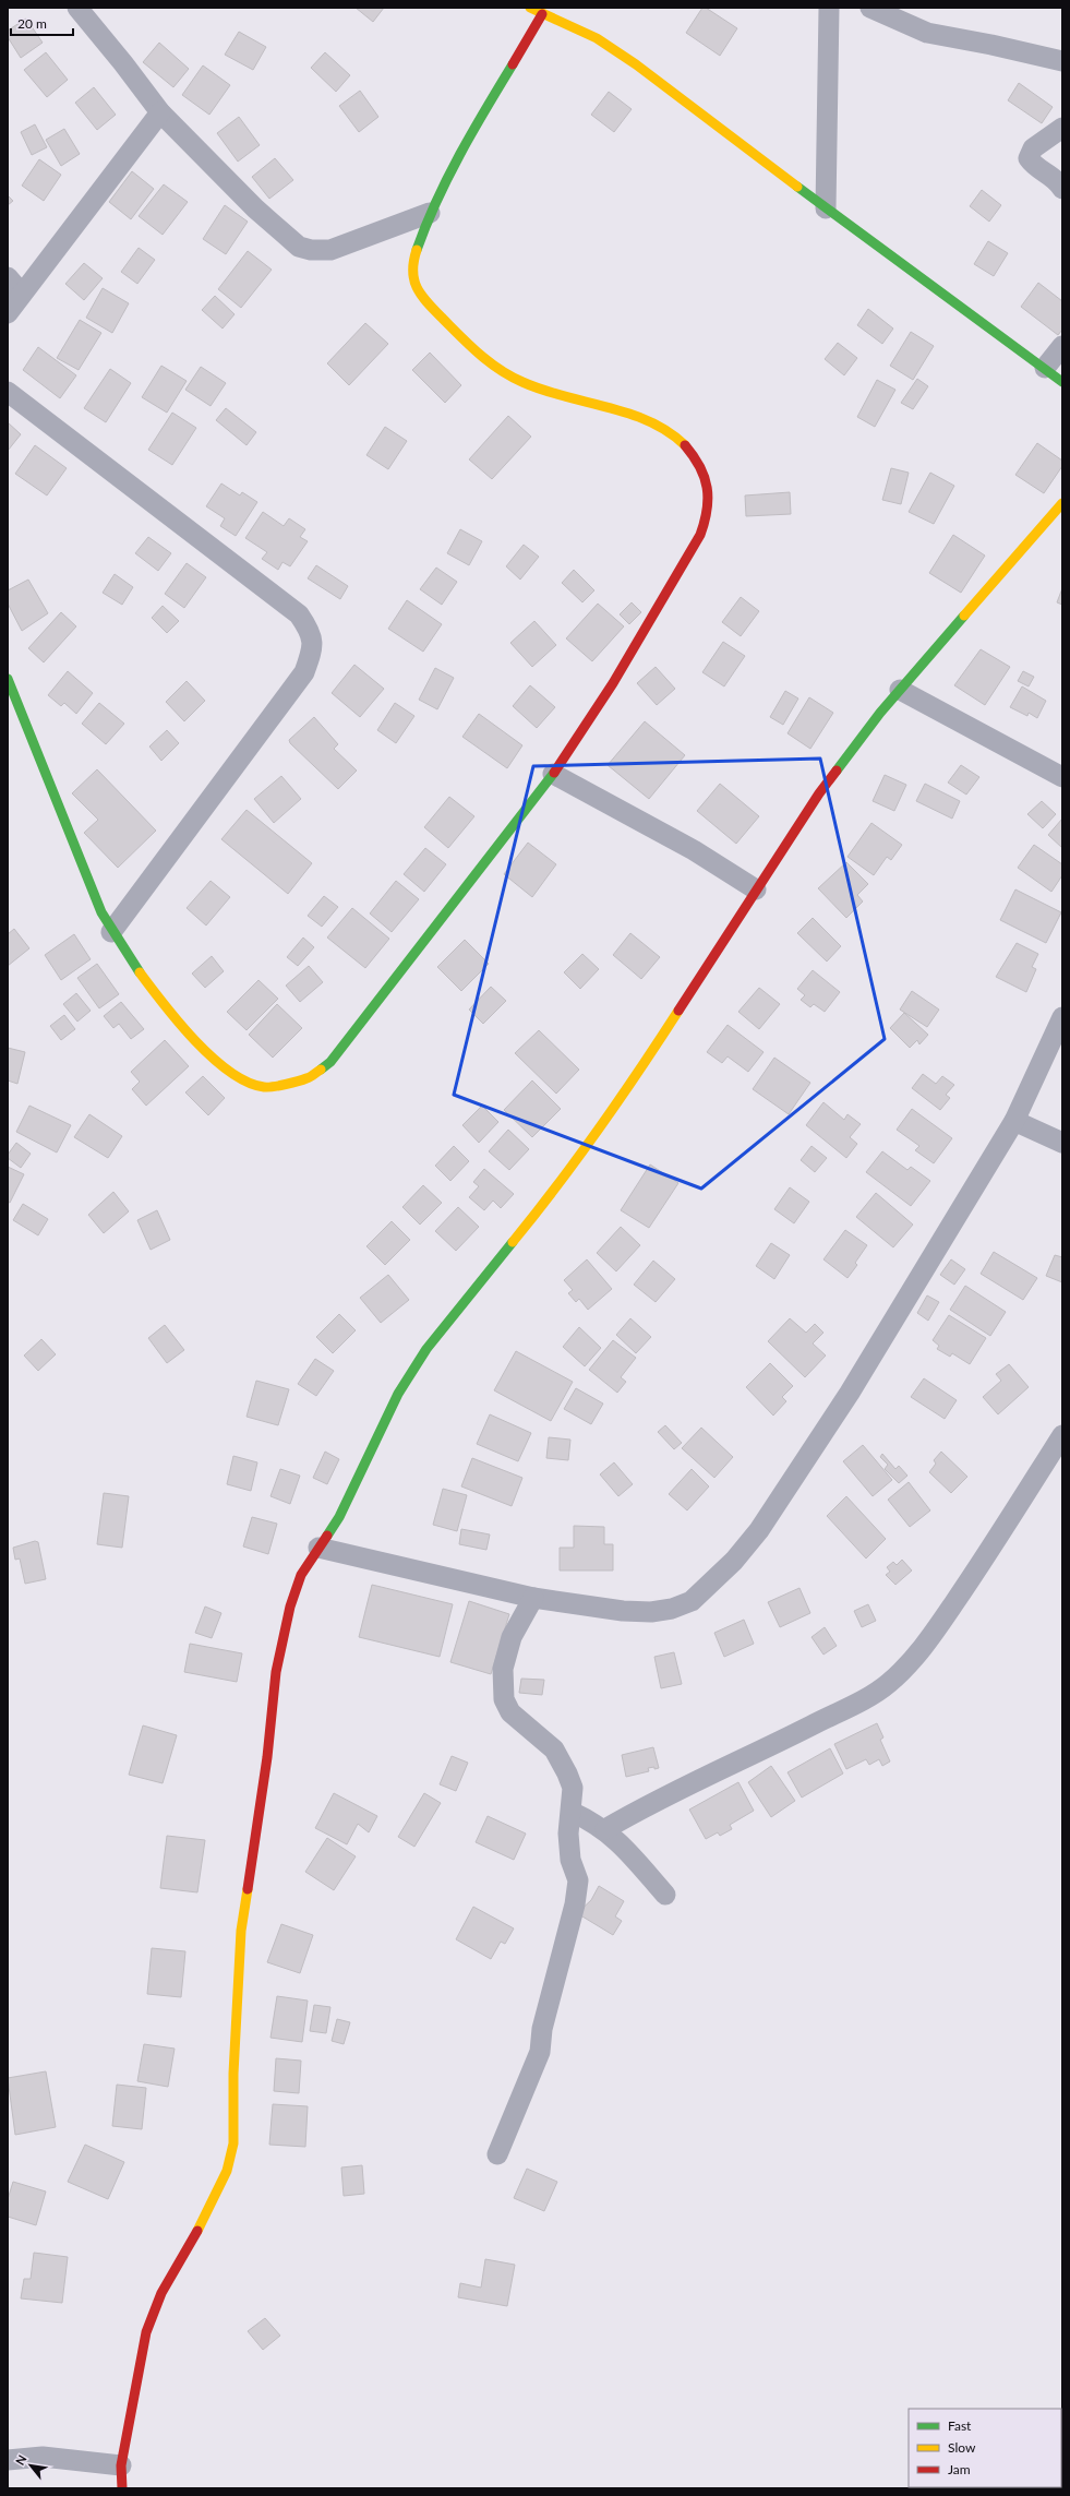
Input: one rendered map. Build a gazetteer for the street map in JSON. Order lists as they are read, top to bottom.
{
  "legend": ["Fast", "Slow", "Jam"],
  "scale_bar": "20 m",
  "north": "top left"
}
